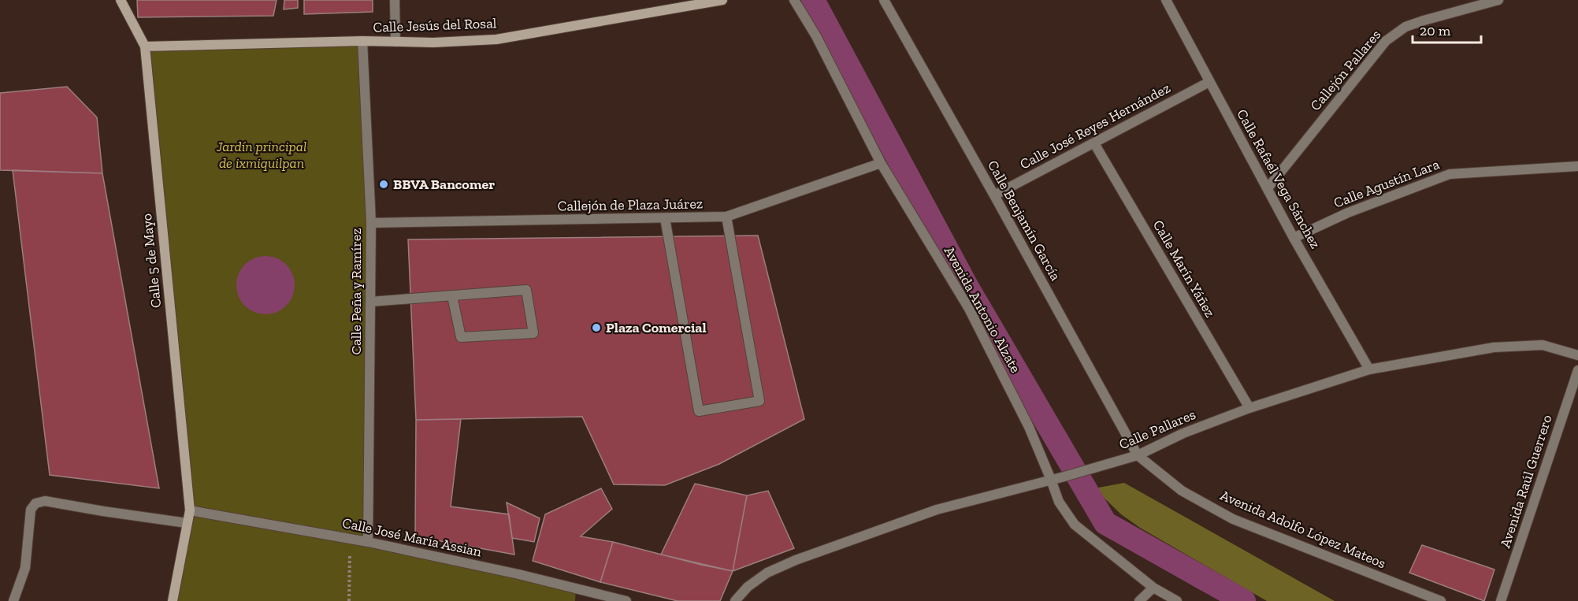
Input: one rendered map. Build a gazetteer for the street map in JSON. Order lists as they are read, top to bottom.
{
  "streets": {
    "main road": ["Calle Jesús del Rosal", "Calle 5 de Mayo"],
    "street": [
      "Callejón Pallares",
      "Calle José Reyes Hernández",
      "Calle Rafaél Vega Sánchez",
      "Calle Agustín Lara",
      "Callejón de Plaza Juárez",
      "Calle Benjamín García",
      "Calle Marín Yáñez",
      "Calle Peña y Ramírez",
      "Avenida Antonio Alzate",
      "Calle Pallares",
      "Avenida Raúl Guerrero",
      "Avenida Adolfo López Mateos",
      "Calle José María Assian"
    ]
  },
  "crossings": [
    ["Calle Jesús del Rosal", "Calle 5 de Mayo"],
    ["Calle Jesús del Rosal", "Calle Peña y Ramírez"],
    ["Callejón Pallares", "Calle Rafaél Vega Sánchez"],
    ["Calle José Reyes Hernández", "Calle Rafaél Vega Sánchez"],
    ["Calle José Reyes Hernández", "Calle Benjamín García"],
    ["Calle José Reyes Hernández", "Calle Marín Yáñez"],
    ["Calle Rafaél Vega Sánchez", "Calle Agustín Lara"],
    ["Calle Rafaél Vega Sánchez", "Calle Pallares"],
    ["Callejón de Plaza Juárez", "Calle Peña y Ramírez"],
    ["Callejón de Plaza Juárez", "Avenida Antonio Alzate"],
    ["Calle Benjamín García", "Calle Pallares"],
    ["Calle Benjamín García", "Avenida Adolfo López Mateos"],
    ["Calle 5 de Mayo", "Calle José María Assian"],
    ["Calle Marín Yáñez", "Calle Pallares"],
    ["Calle Peña y Ramírez", "Calle José María Assian"],
    ["Avenida Antonio Alzate", "Calle Pallares"],
    ["Calle Pallares", "Avenida Adolfo López Mateos"]
  ],
  "parks": ["Jardín principal de ixmiquilpan"],
  "places": ["BBVA Bancomer", "Plaza Comercial"],
  "scale_bar": "20 m"
}
